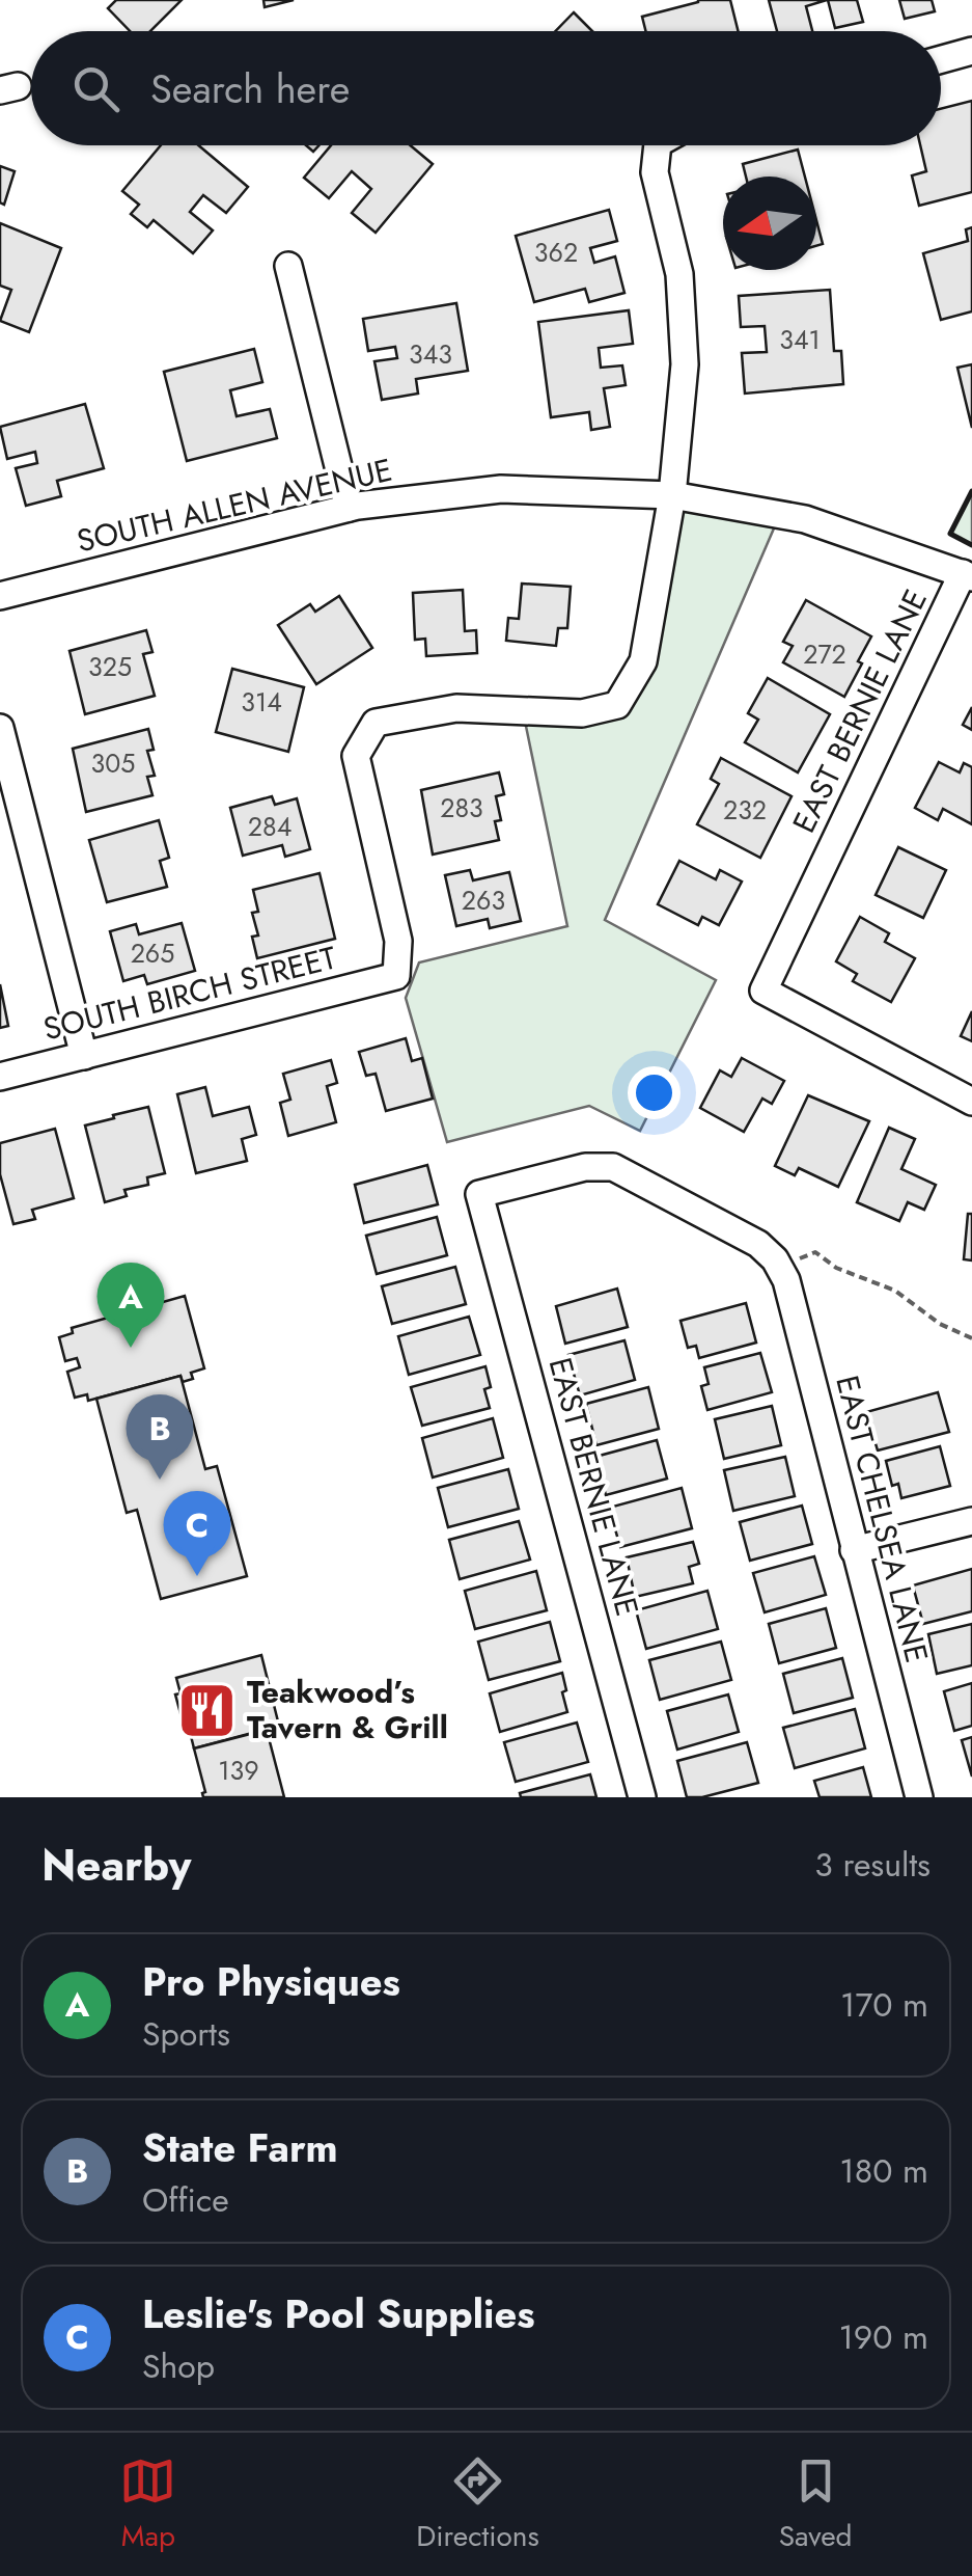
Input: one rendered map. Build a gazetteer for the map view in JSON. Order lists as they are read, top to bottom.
{
  "streets": {
    "street": [
      "SOUTH ALLEN AVENUE",
      "EAST BERNIE LANE",
      "SOUTH BIRCH STREET",
      "EAST CHELSEA LANE"
    ]
  },
  "crossings": [
    ["SOUTH ALLEN AVENUE", "EAST BERNIE LANE"],
    ["SOUTH ALLEN AVENUE", "SOUTH BIRCH STREET"],
    ["EAST BERNIE LANE", "EAST CHELSEA LANE"]
  ],
  "places": {
    "restaurant": ["Teakwood’s Tavern & Grill"]
  },
  "house_numbers": [
    "362",
    "341",
    "343",
    "272",
    "325",
    "314",
    "305",
    "283",
    "232",
    "284",
    "263",
    "265",
    "139"
  ],
  "north": "left",
  "page": {
    "search": "Search here",
    "pins": ["A", "B", "C"],
    "heading": ["Nearby", "3 results"],
    "list": [
      {
        "mark": "A",
        "name": "Pro Physiques",
        "note": "Sports",
        "value": "170 m"
      },
      {
        "mark": "B",
        "name": "State Farm",
        "note": "Office",
        "value": "180 m"
      },
      {
        "mark": "C",
        "name": "Leslie's Pool Supplies",
        "note": "Shop",
        "value": "190 m"
      }
    ],
    "nav": ["Map", "Directions", "Saved"]
  }
}
